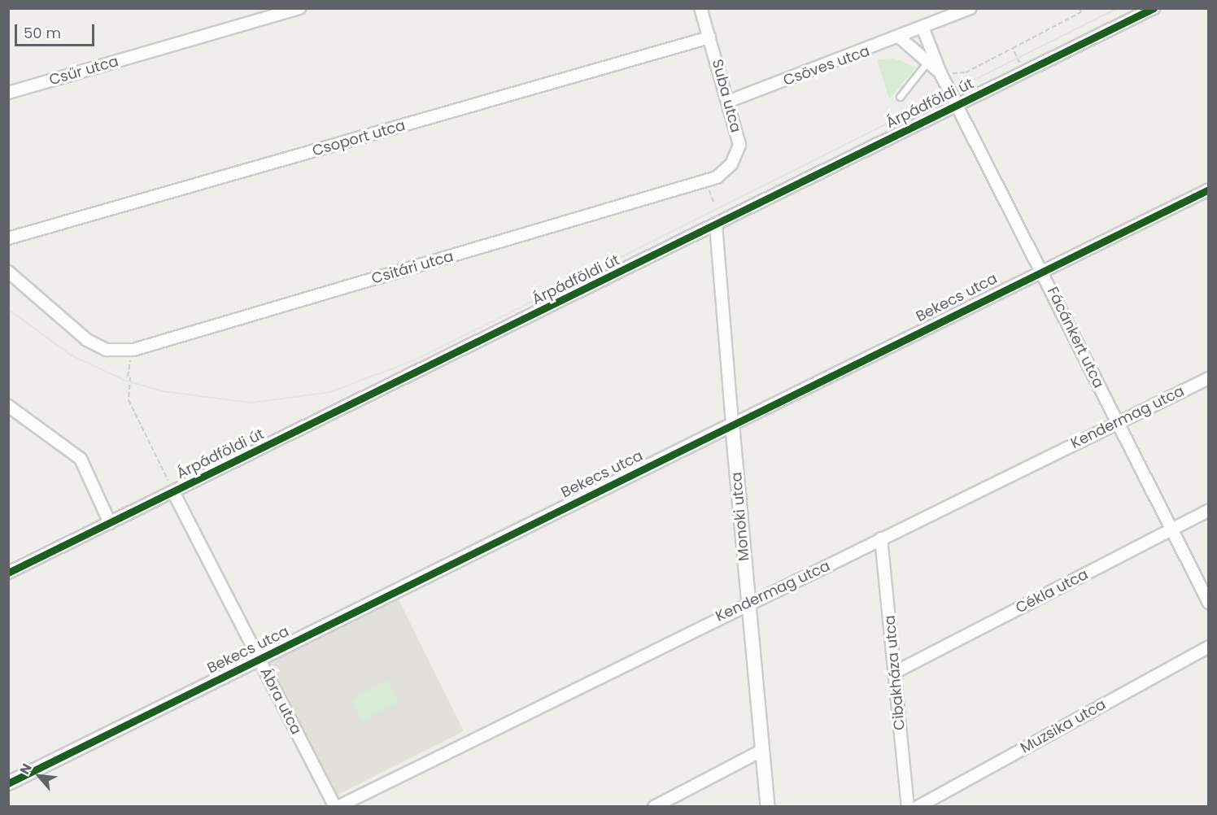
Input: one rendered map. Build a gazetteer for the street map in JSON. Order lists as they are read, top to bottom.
{
  "streets": {
    "street": [
      "Csöves utca",
      "Csűr utca",
      "Suba utca",
      "Árpádföldi út",
      "Csoport utca",
      "Csitári utca",
      "Bekecs utca",
      "Fácánkert utca",
      "Kendermag utca",
      "Monoki utca",
      "Cékla utca",
      "Cibakháza utca",
      "Ábra utca",
      "Muzsika utca"
    ]
  },
  "crossings": [
    ["Csöves utca", "Suba utca"],
    ["Csöves utca", "Fácánkert utca"],
    ["Suba utca", "Csoport utca"],
    ["Suba utca", "Csitári utca"],
    ["Árpádföldi út", "Fácánkert utca"],
    ["Árpádföldi út", "Monoki utca"],
    ["Árpádföldi út", "Ábra utca"],
    ["Bekecs utca", "Fácánkert utca"],
    ["Bekecs utca", "Monoki utca"],
    ["Bekecs utca", "Ábra utca"],
    ["Fácánkert utca", "Kendermag utca"],
    ["Fácánkert utca", "Cékla utca"],
    ["Kendermag utca", "Monoki utca"],
    ["Kendermag utca", "Cibakháza utca"],
    ["Kendermag utca", "Ábra utca"],
    ["Cékla utca", "Cibakháza utca"]
  ],
  "scale_bar": "50 m",
  "north": "top left"
}
